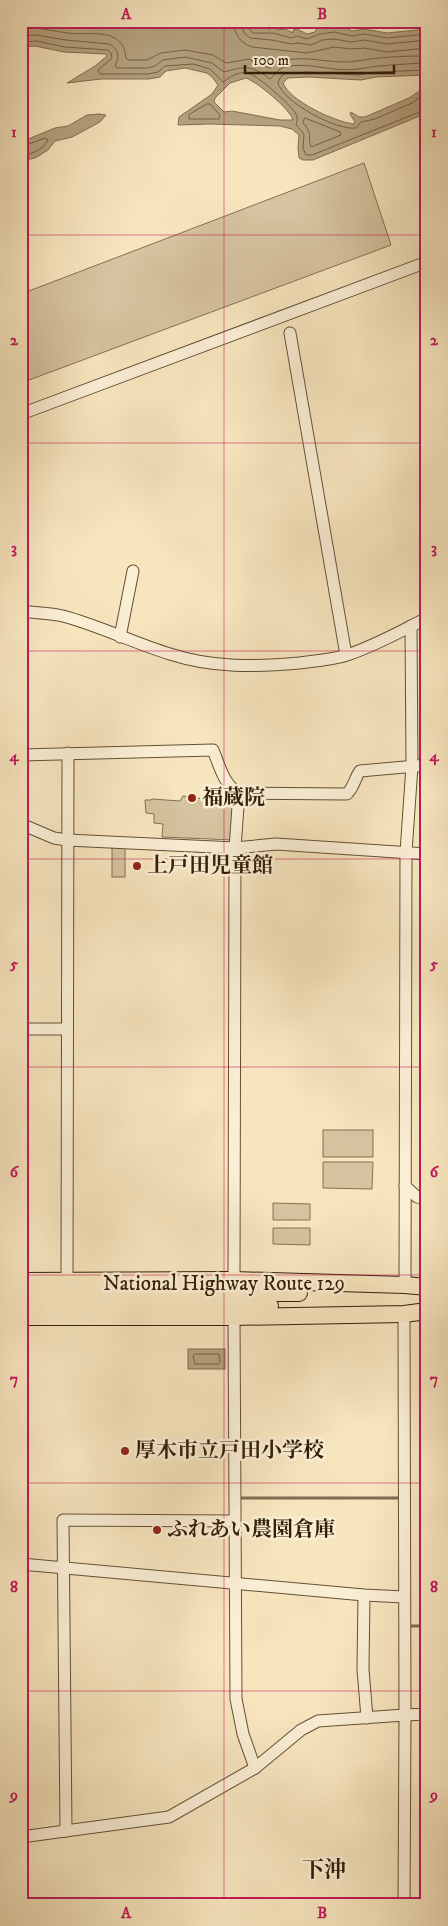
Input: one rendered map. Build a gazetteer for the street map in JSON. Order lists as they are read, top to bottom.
{
  "streets": {
    "highway": ["National Highway Route 129"]
  },
  "districts": ["下沖"],
  "places": [
    "福蔵院",
    "上戸田児童館",
    "厚木市立戸田小学校",
    "ふれあい農園倉庫"
  ],
  "scale_bar": "100 m",
  "grid": {
    "columns": ["A", "B"],
    "rows": [
      "1",
      "2",
      "3",
      "4",
      "5",
      "6",
      "7",
      "8",
      "9"
    ]
  }
}
